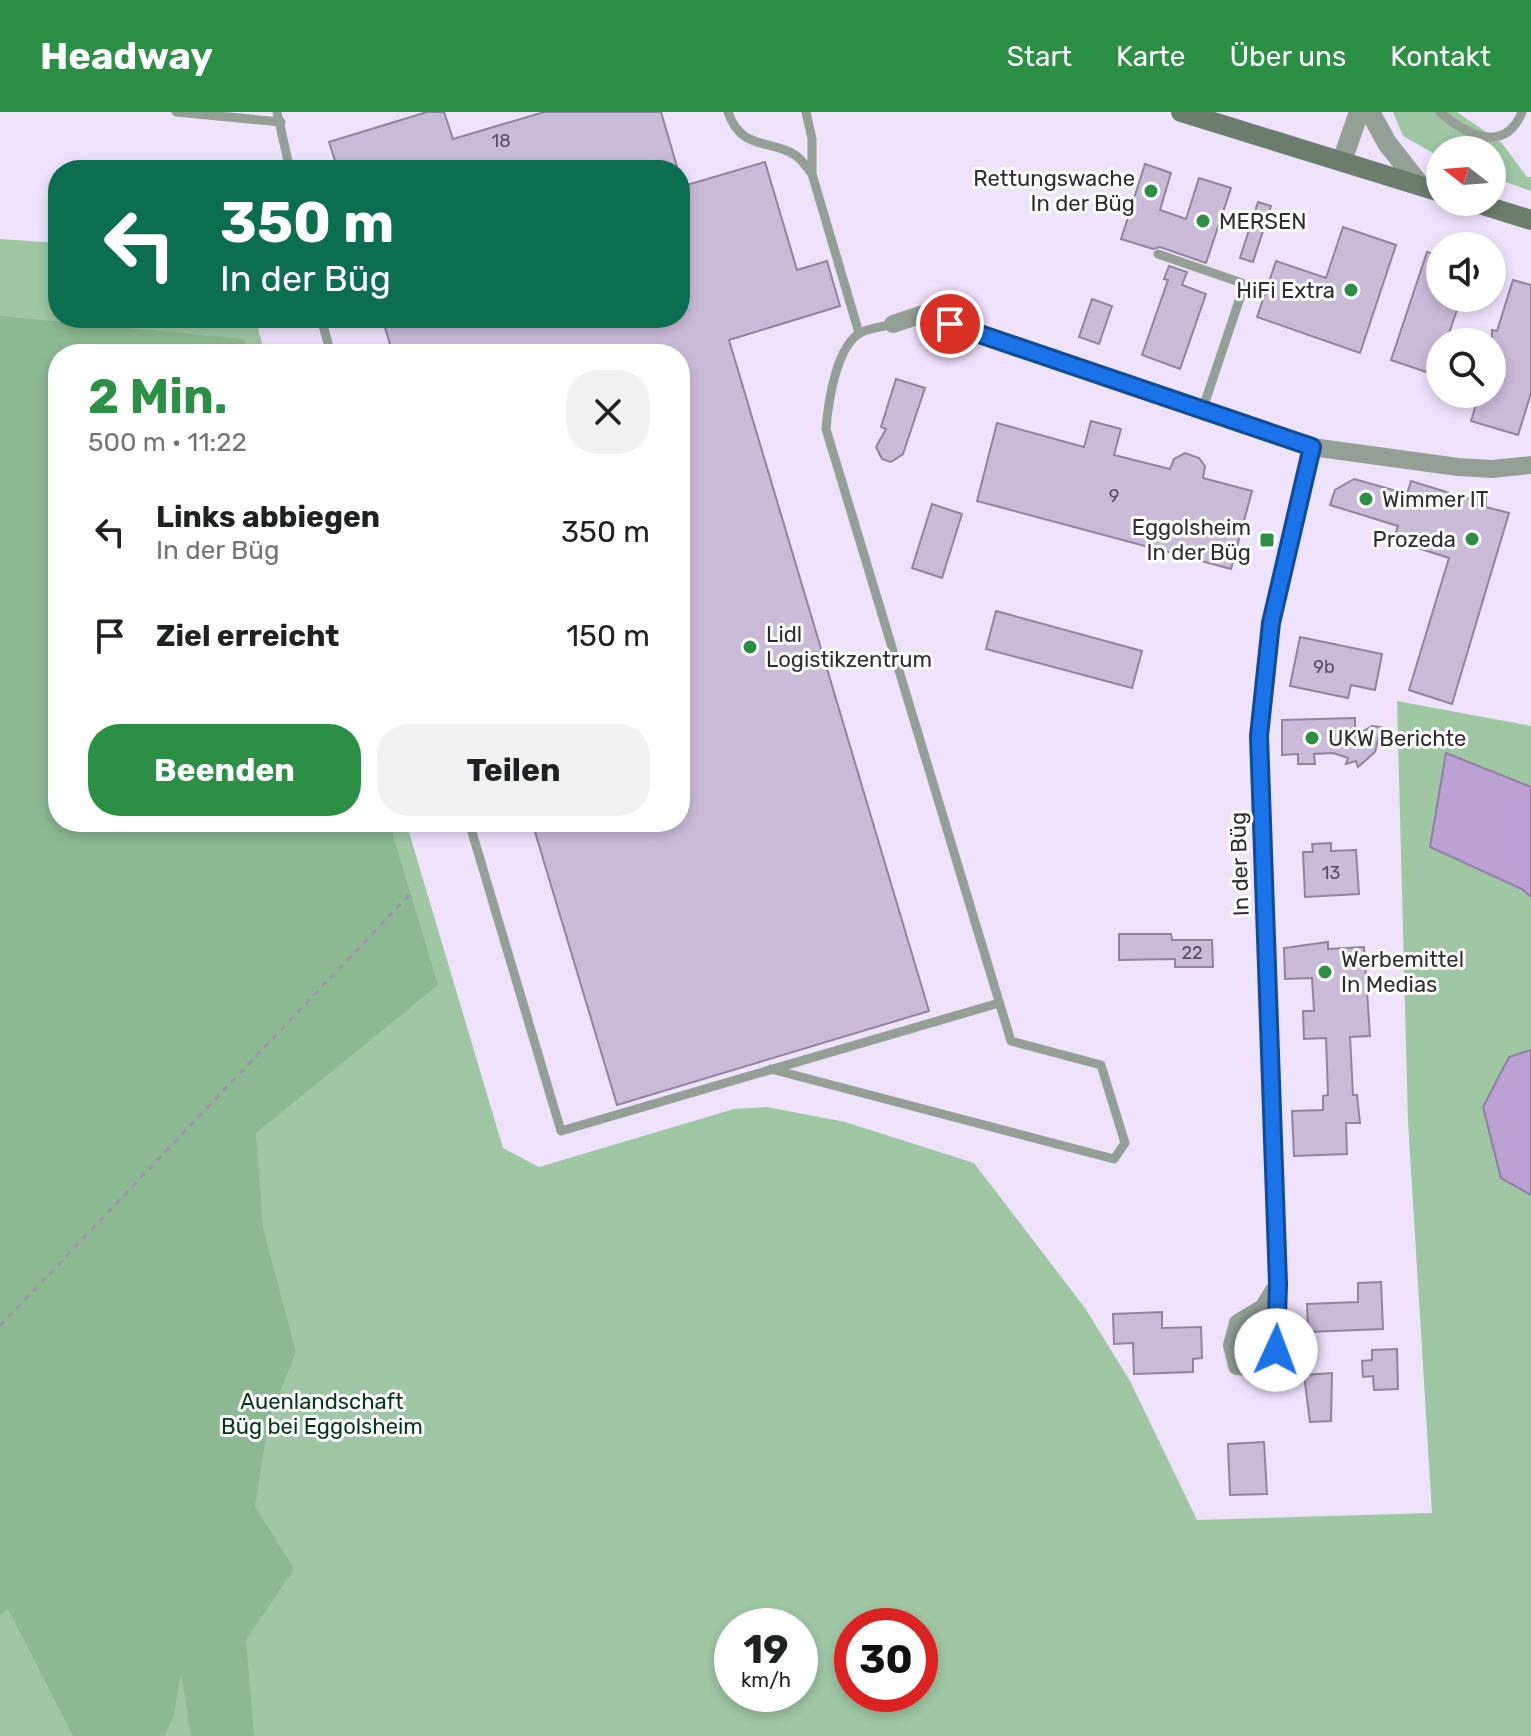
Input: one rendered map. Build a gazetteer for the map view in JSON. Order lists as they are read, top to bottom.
{
  "streets": {
    "street": ["In der Büg"]
  },
  "parks": ["Auenlandschaft Büg bei Eggolsheim"],
  "places": {
    "other": [
      "Rettungswache In der Büg",
      "MERSEN",
      "HiFi Extra",
      "Wimmer IT",
      "Prozeda",
      "Lidl Logistikzentrum",
      "UKW Berichte",
      "Werbemittel In Medias"
    ],
    "transit": ["Eggolsheim In der Büg"]
  },
  "house_numbers": [
    "18",
    "9",
    "9b",
    "13",
    "22"
  ],
  "north": "left",
  "page": {
    "header": "Headway",
    "nav": [
      "Start",
      "Karte",
      "Über uns",
      "Kontakt"
    ],
    "turn": ["350 m", "In der Büg"],
    "heading": ["2 Min.", "500 m · 11:22"],
    "list": [
      {
        "name": "Links abbiegen",
        "note": "In der Büg",
        "value": "350 m"
      },
      {
        "name": "Ziel erreicht",
        "value": "150 m"
      }
    ],
    "buttons": ["Beenden", "Teilen"],
    "speed": "19 km/h",
    "limit": "30"
  }
}
